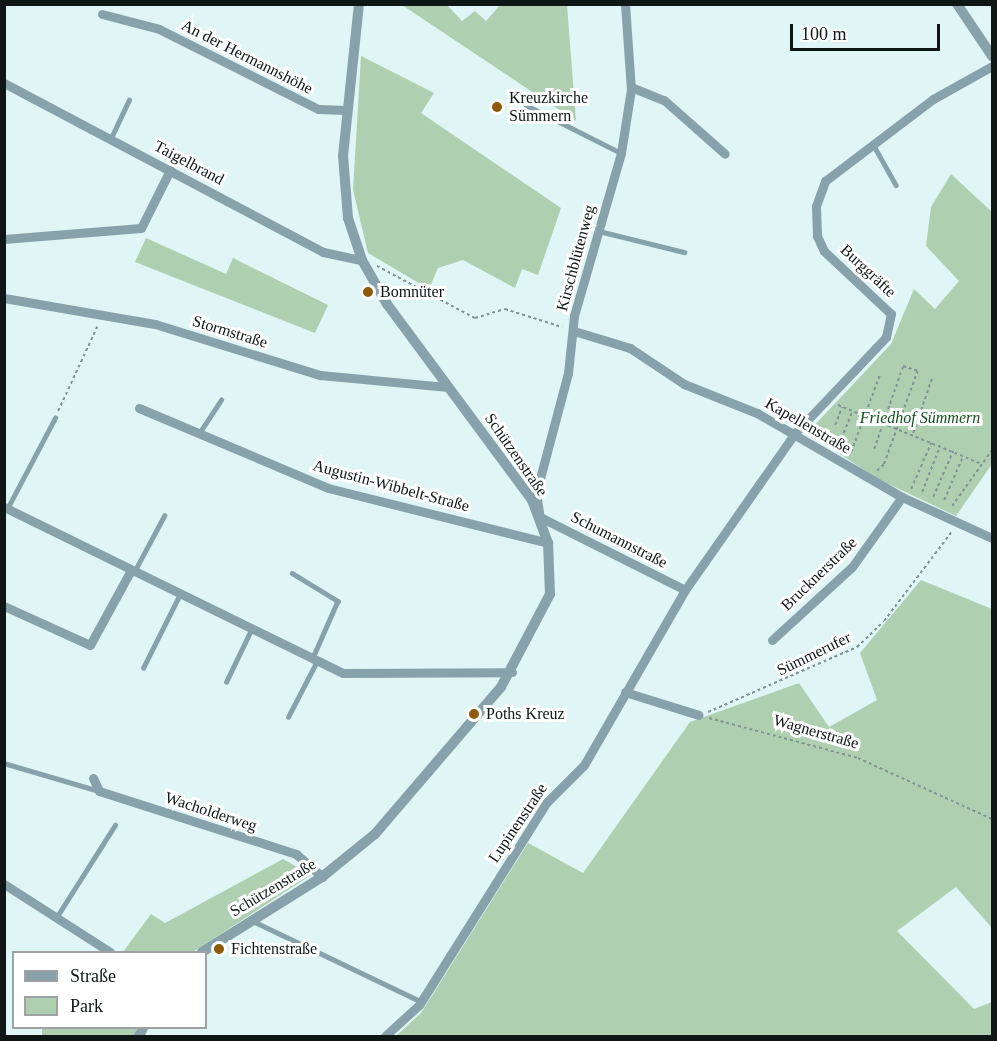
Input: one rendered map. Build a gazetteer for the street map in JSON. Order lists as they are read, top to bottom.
{
  "streets": {
    "street": [
      "An der Hermannshöhe",
      "Taigelbrand",
      "Kirschblütenweg",
      "Burggräfte",
      "Stormstraße",
      "Kapellenstraße",
      "Schützenstraße",
      "Augustin-Wibbelt-Straße",
      "Schumannstraße",
      "Brucknerstraße",
      "Wacholderweg",
      "Lupinenstraße"
    ],
    "path": ["Sümmerufer", "Wagnerstraße"]
  },
  "crossings": [
    ["An der Hermannshöhe", "Schützenstraße"],
    ["Taigelbrand", "Schützenstraße"],
    ["Kirschblütenweg", "Kapellenstraße"],
    ["Kirschblütenweg", "Schützenstraße"],
    ["Kirschblütenweg", "Schumannstraße"],
    ["Burggräfte", "Kapellenstraße"],
    ["Burggräfte", "Schumannstraße"],
    ["Burggräfte", "Lupinenstraße"],
    ["Stormstraße", "Schützenstraße"],
    ["Kapellenstraße", "Brucknerstraße"],
    ["Kapellenstraße", "Sümmerufer"],
    ["Schützenstraße", "Augustin-Wibbelt-Straße"],
    ["Schützenstraße", "Schumannstraße"],
    ["Schützenstraße", "Wacholderweg"],
    ["Schumannstraße", "Lupinenstraße"],
    ["Sümmerufer", "Wagnerstraße"]
  ],
  "parks": ["Friedhof Sümmern"],
  "places": [
    "Kreuzkirche Sümmern",
    "Bomnüter",
    "Poths Kreuz",
    "Fichtenstraße"
  ],
  "legend": ["Straße", "Park"],
  "scale_bar": "100 m"
}
